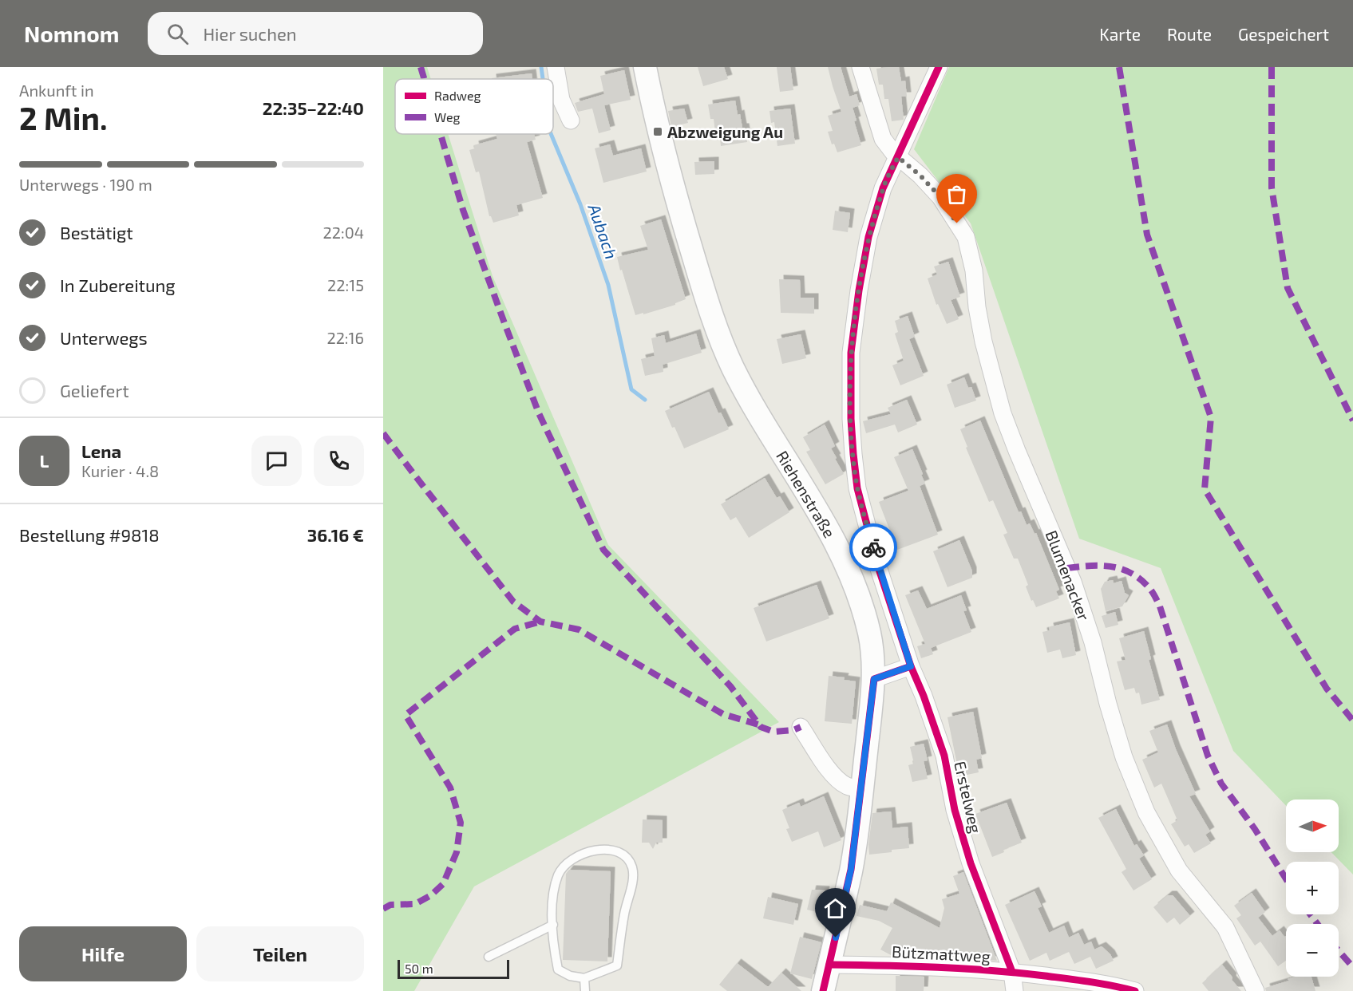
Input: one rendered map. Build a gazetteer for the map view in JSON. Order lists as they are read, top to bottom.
{
  "streets": {
    "street": [
      "Riehenstraße",
      "Blumenacker",
      "Erstelweg",
      "Bützmattweg"
    ]
  },
  "crossings": [
    ["Riehenstraße", "Bützmattweg"],
    ["Blumenacker", "Erstelweg"],
    ["Erstelweg", "Bützmattweg"]
  ],
  "water": ["Aubach"],
  "places": {
    "transit": ["Abzweigung Au"]
  },
  "legend": ["Radweg", "Weg"],
  "scale_bar": "50 m",
  "north": "right",
  "page": {
    "header": "Nomnom",
    "search": "Hier suchen",
    "nav": ["Karte", "Route", "Gespeichert"],
    "heading": ["2 Min.", "Ankunft in", "22:35–22:40"],
    "panel": [
      "Lena",
      "Kurier · 4.8",
      "Bestellung #9818",
      "36.16 €"
    ],
    "bar": "Unterwegs · 190 m",
    "list": [
      ["Bestätigt", "22:04"],
      ["In Zubereitung", "22:15"],
      ["Unterwegs", "22:16"],
      "Geliefert"
    ],
    "round": "L",
    "map_buttons": ["+", "−"],
    "buttons": ["Hilfe", "Teilen"],
    "scale": "50 m"
  }
}
